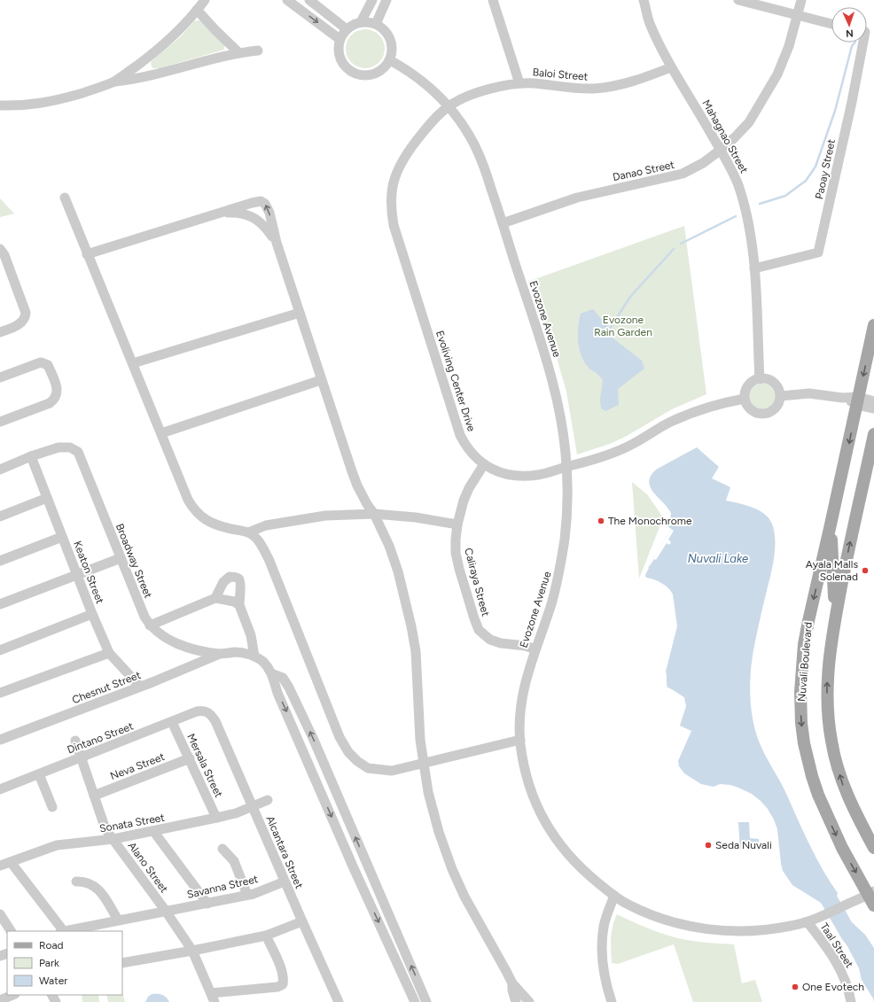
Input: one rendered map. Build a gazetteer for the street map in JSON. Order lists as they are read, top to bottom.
{
  "streets": {
    "main road": ["Nuvali Boulevard"],
    "street": [
      "Baloi Street",
      "Mahagnao Street",
      "Paoay Street",
      "Danao Street",
      "Evozone Avenue",
      "Evoliving Center Drive",
      "Broadway Street",
      "Keaton Street",
      "Caliraya Street",
      "Chesnut Street",
      "Dintano Street",
      "Mersala Street",
      "Neva Street",
      "Sonata Street",
      "Alcantara Street",
      "Alano Street",
      "Savanna Street",
      "Taal Street"
    ]
  },
  "crossings": [
    ["Baloi Street", "Mahagnao Street"],
    ["Baloi Street", "Evozone Avenue"],
    ["Baloi Street", "Evoliving Center Drive"],
    ["Mahagnao Street", "Paoay Street"],
    ["Mahagnao Street", "Danao Street"],
    ["Mahagnao Street", "Evoliving Center Drive"],
    ["Danao Street", "Evozone Avenue"],
    ["Evozone Avenue", "Evoliving Center Drive"],
    ["Evozone Avenue", "Caliraya Street"],
    ["Evozone Avenue", "Nuvali Boulevard"],
    ["Evozone Avenue", "Taal Street"],
    ["Evoliving Center Drive", "Caliraya Street"],
    ["Broadway Street", "Keaton Street"],
    ["Broadway Street", "Chesnut Street"],
    ["Keaton Street", "Chesnut Street"],
    ["Dintano Street", "Mersala Street"],
    ["Dintano Street", "Alcantara Street"],
    ["Dintano Street", "Alano Street"],
    ["Mersala Street", "Neva Street"],
    ["Mersala Street", "Sonata Street"],
    ["Neva Street", "Alano Street"],
    ["Sonata Street", "Alcantara Street"],
    ["Sonata Street", "Alano Street"],
    ["Alcantara Street", "Savanna Street"],
    ["Alano Street", "Savanna Street"]
  ],
  "water": ["Nuvali Lake"],
  "parks": ["Evozone Rain Garden"],
  "places": [
    "The Monochrome",
    "Ayala Malls Solenad",
    "Seda Nuvali",
    "One Evotech"
  ],
  "legend": ["Road", "Park", "Water"],
  "north": "bottom"
}
